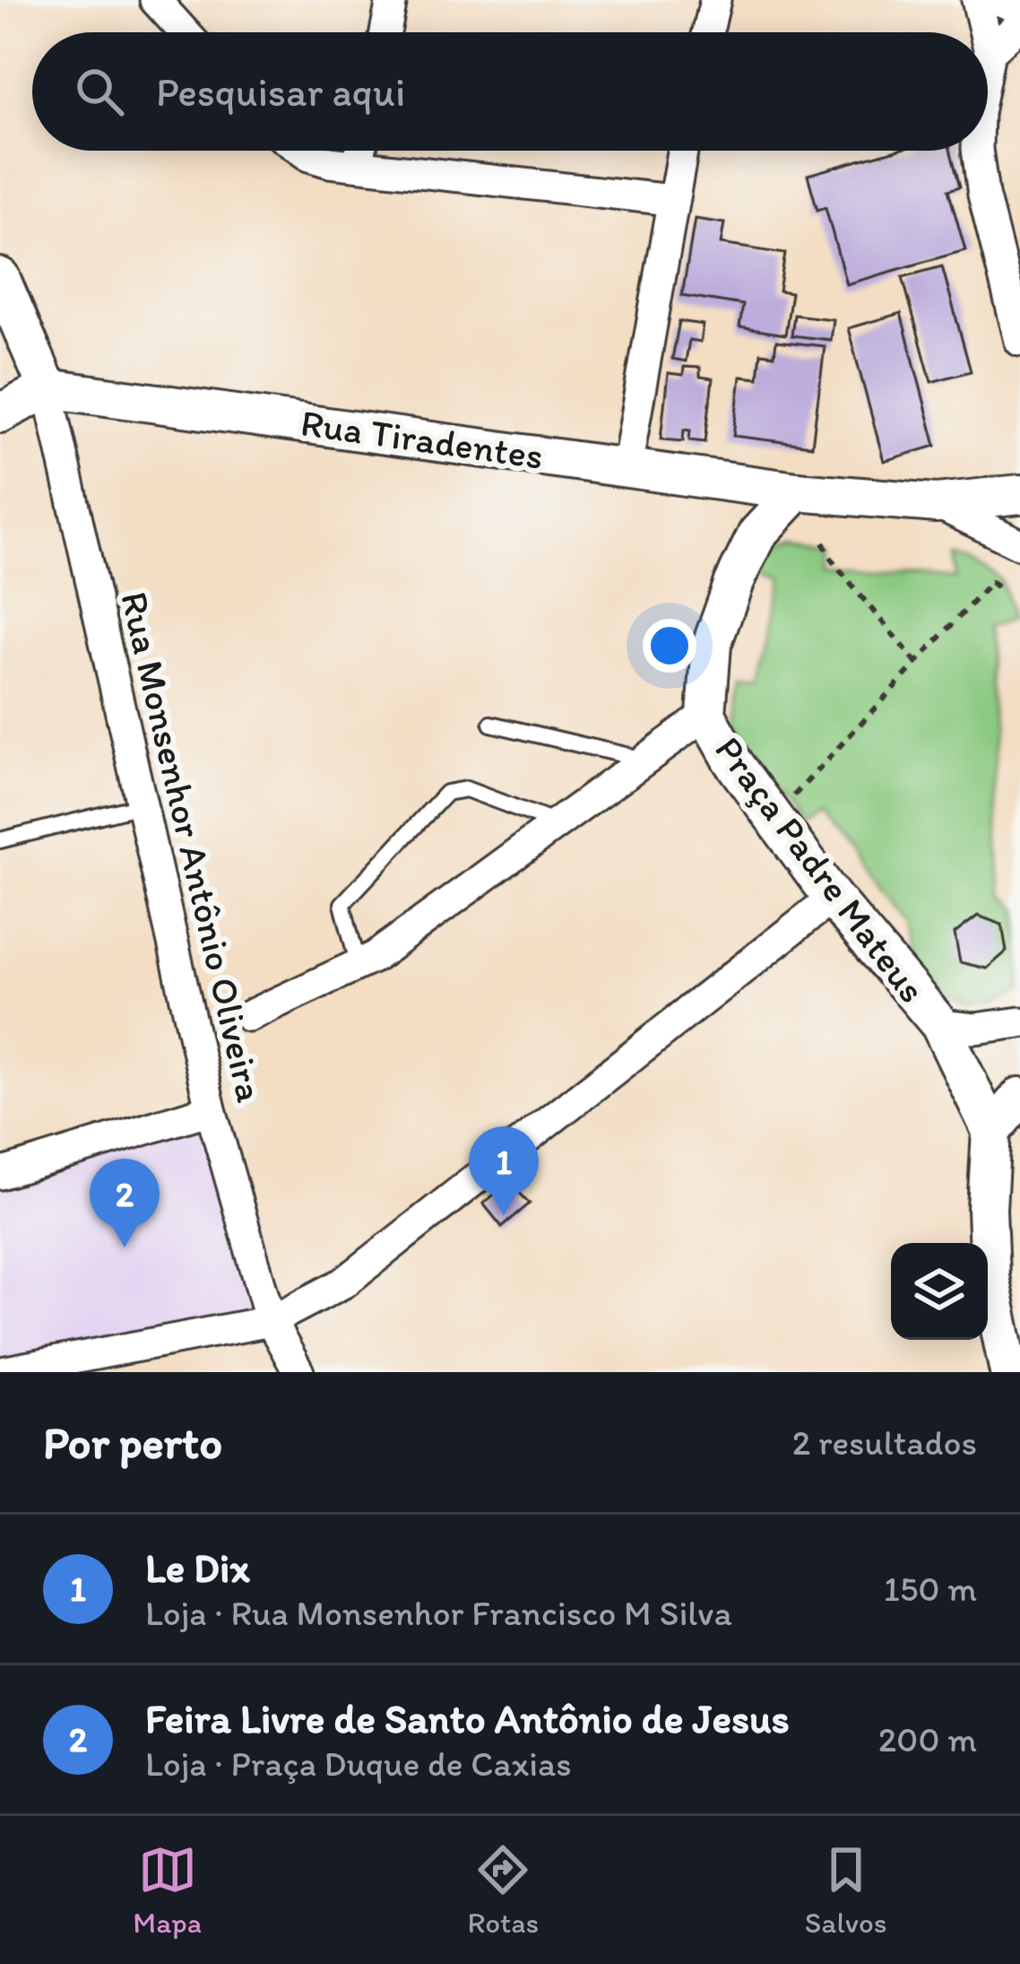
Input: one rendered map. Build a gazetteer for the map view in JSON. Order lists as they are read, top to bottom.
{
  "streets": {
    "street": ["Rua Tiradentes", "Rua Monsenhor Antônio Oliveira", "Praça Padre Mateus"]
  },
  "crossings": [
    ["Rua Tiradentes", "Rua Monsenhor Antônio Oliveira"],
    ["Rua Tiradentes", "Praça Padre Mateus"]
  ],
  "page": {
    "search": "Pesquisar aqui",
    "pins": ["1", "2"],
    "heading": ["Por perto", "2 resultados"],
    "list": [
      {
        "mark": "1",
        "name": "Le Dix",
        "note": "Loja · Rua Monsenhor Francisco M Silva",
        "value": "150 m"
      },
      {
        "mark": "2",
        "name": "Feira Livre de Santo Antônio de Jesus",
        "note": "Loja · Praça Duque de Caxias",
        "value": "200 m"
      }
    ],
    "nav": ["Mapa", "Rotas", "Salvos"]
  }
}
